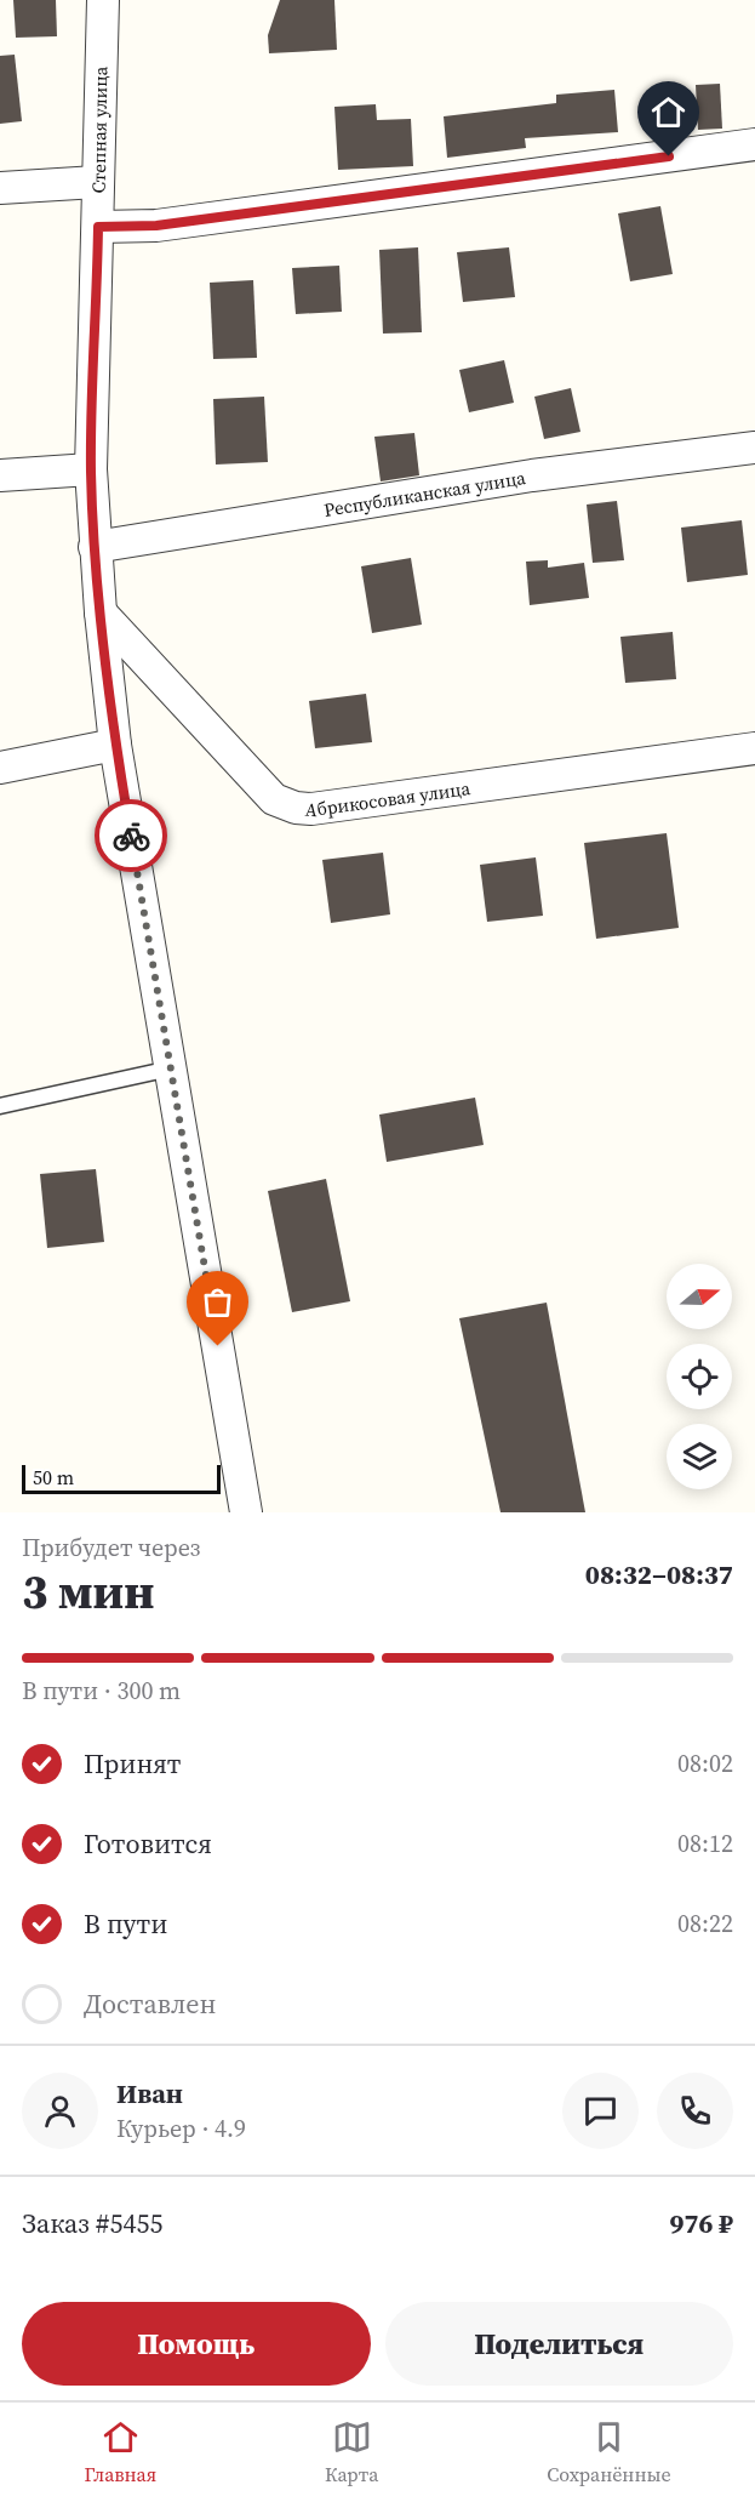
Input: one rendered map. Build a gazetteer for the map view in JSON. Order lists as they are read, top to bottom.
{
  "streets": {
    "street": ["Степная улица", "Республиканская улица", "Абрикосовая улица"]
  },
  "crossings": [
    ["Степная улица", "Республиканская улица"],
    ["Степная улица", "Абрикосовая улица"]
  ],
  "scale_bar": "50 m",
  "north": "right",
  "page": {
    "scale": "50 m",
    "heading": ["3 мин", "Прибудет через", "08:32–08:37"],
    "panel": [
      "Иван",
      "Курьер · 4.9",
      "Заказ #5455",
      "976 ₽"
    ],
    "bar": "В пути · 300 m",
    "list": [
      ["Принят", "08:02"],
      ["Готовится", "08:12"],
      ["В пути", "08:22"],
      "Доставлен"
    ],
    "buttons": ["Помощь", "Поделиться"],
    "tabs": ["Главная", "Карта", "Сохранённые"]
  }
}
